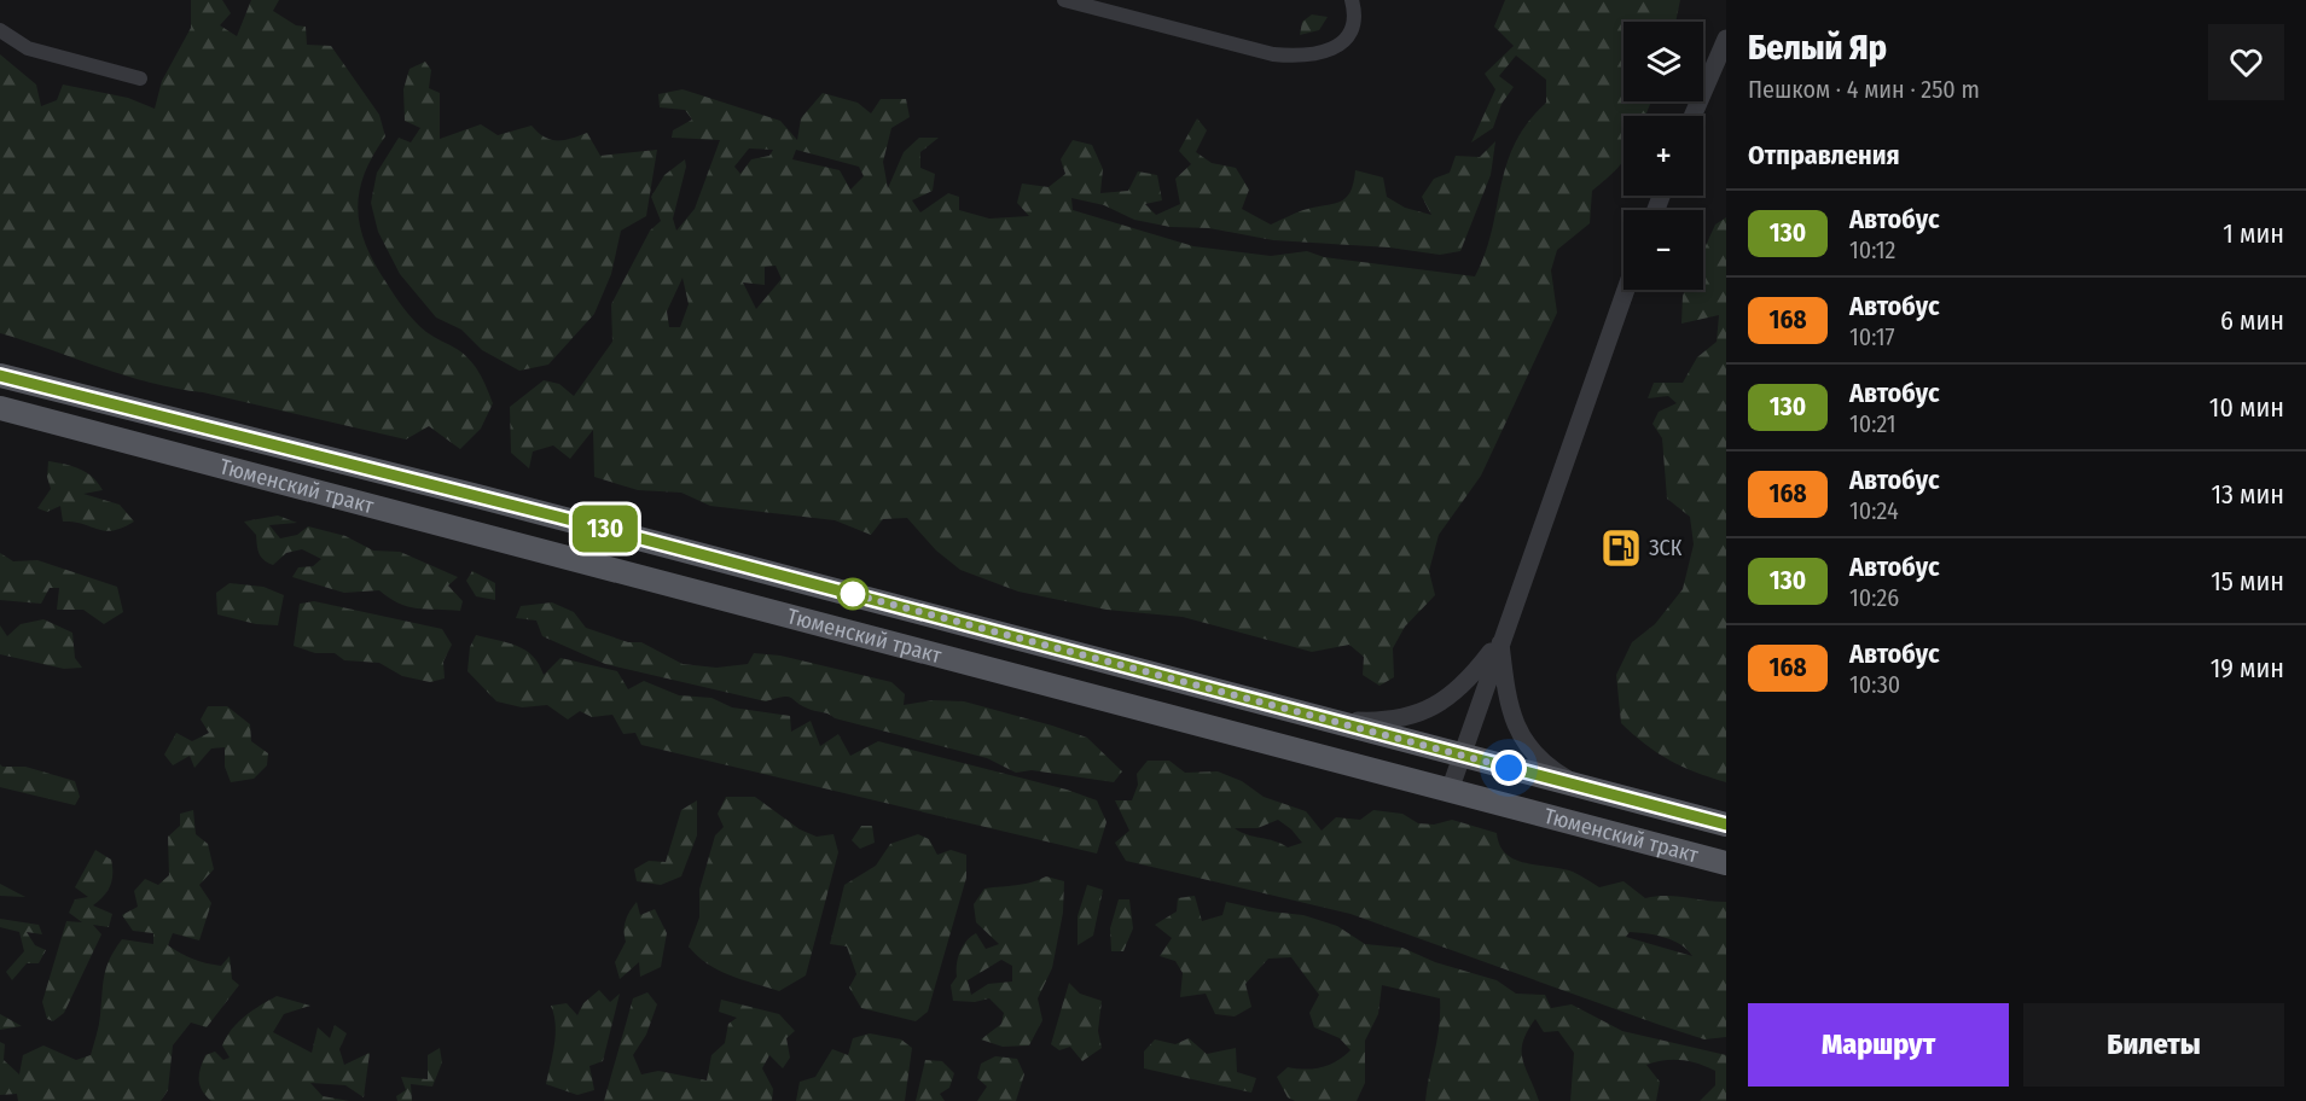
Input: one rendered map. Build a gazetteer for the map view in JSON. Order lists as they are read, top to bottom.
{
  "streets": {
    "main road": ["Тюменский тракт"]
  },
  "places": {
    "fuel station": ["ЗСК"]
  },
  "lines": ["bus line 130"],
  "page": {
    "on_map": "130",
    "heading": [
      ["Белый Яр", "Пешком · 4 мин · 250 m"],
      "Отправления"
    ],
    "map_buttons": ["+", "−"],
    "list": [
      {
        "mark": "130",
        "name": "Автобус",
        "note": "10:12",
        "value": "1 мин"
      },
      {
        "mark": "168",
        "name": "Автобус",
        "note": "10:17",
        "value": "6 мин"
      },
      {
        "mark": "130",
        "name": "Автобус",
        "note": "10:21",
        "value": "10 мин"
      },
      {
        "mark": "168",
        "name": "Автобус",
        "note": "10:24",
        "value": "13 мин"
      },
      {
        "mark": "130",
        "name": "Автобус",
        "note": "10:26",
        "value": "15 мин"
      },
      {
        "mark": "168",
        "name": "Автобус",
        "note": "10:30",
        "value": "19 мин"
      }
    ],
    "buttons": ["Маршрут", "Билеты"]
  }
}
